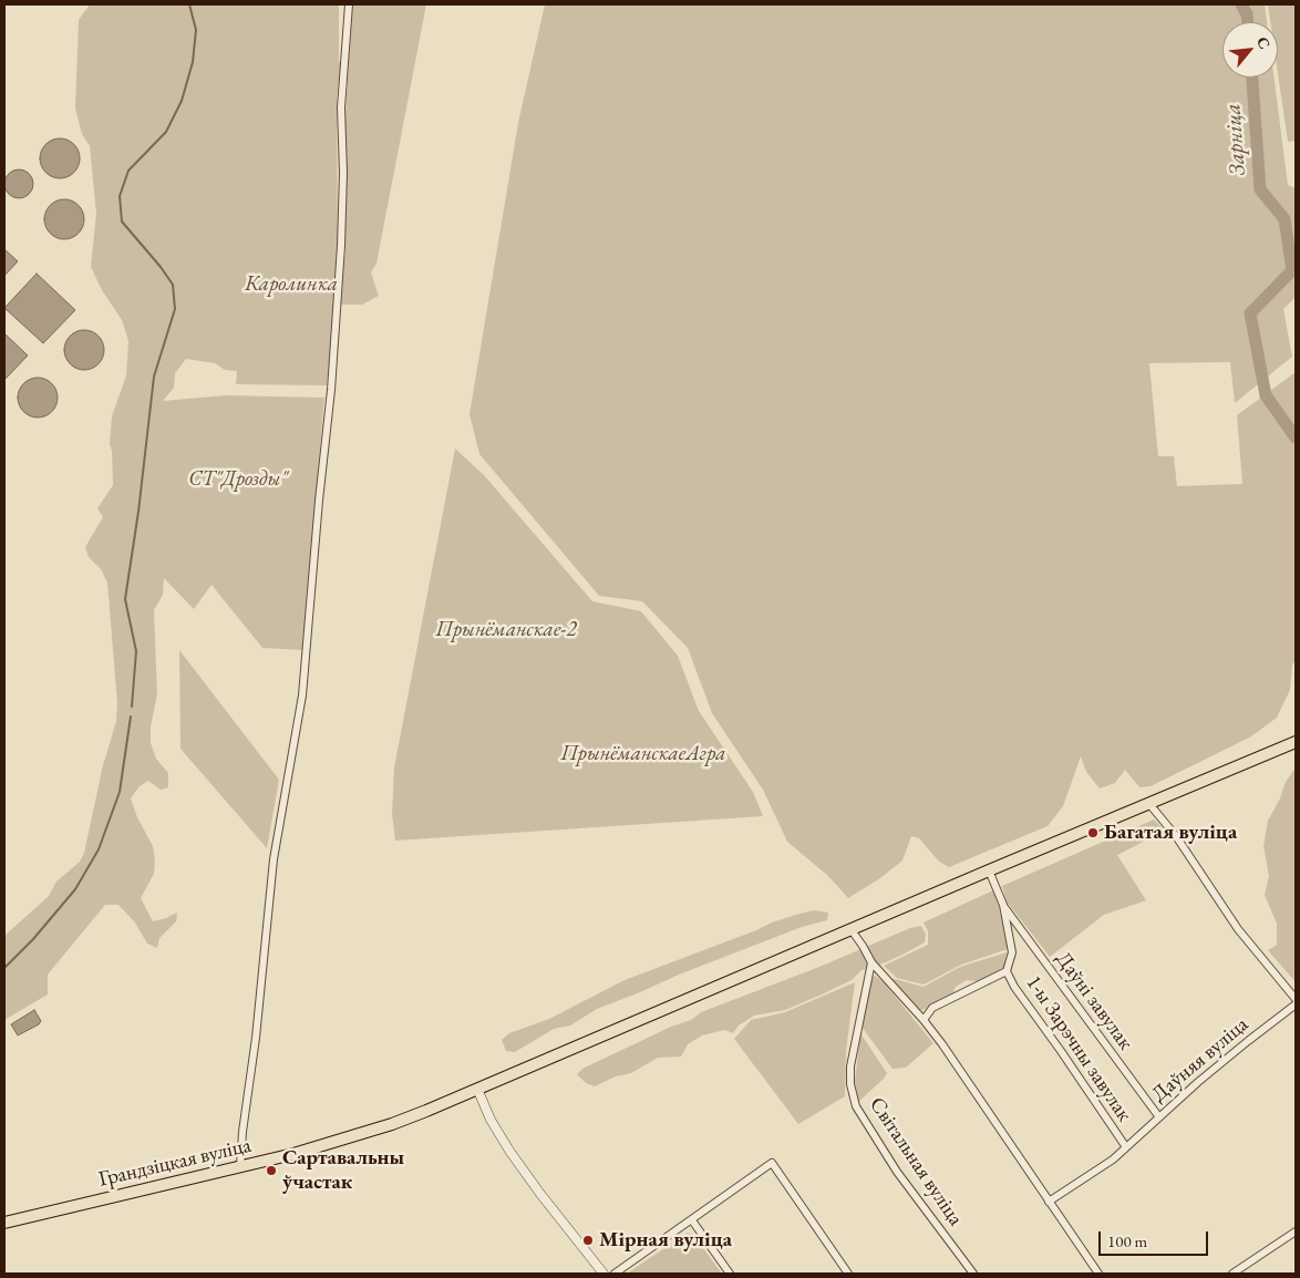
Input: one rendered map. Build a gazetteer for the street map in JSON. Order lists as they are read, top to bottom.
{
  "streets": {
    "main road": ["Грандзіцкая вуліца"],
    "street": [
      "Даўні завулак",
      "1-ы Зарэчны завулак",
      "Даўняя вуліца",
      "Світальная вуліца"
    ]
  },
  "crossings": [
    ["Даўні завулак", "1-ы Зарэчны завулак"],
    ["Даўні завулак", "Даўняя вуліца"],
    ["1-ы Зарэчны завулак", "Даўняя вуліца"],
    ["1-ы Зарэчны завулак", "Грандзіцкая вуліца"]
  ],
  "water": ["Зарніца"],
  "parks": [
    "Каролинка",
    "СТ\"Дрозды\"",
    "Прынёманскае-2",
    "ПрынёманскаеАгра"
  ],
  "places": ["Багатая вуліца", "Сартавальны ўчастак", "Мірная вуліца"],
  "scale_bar": "100 m",
  "north": "top right"
}
